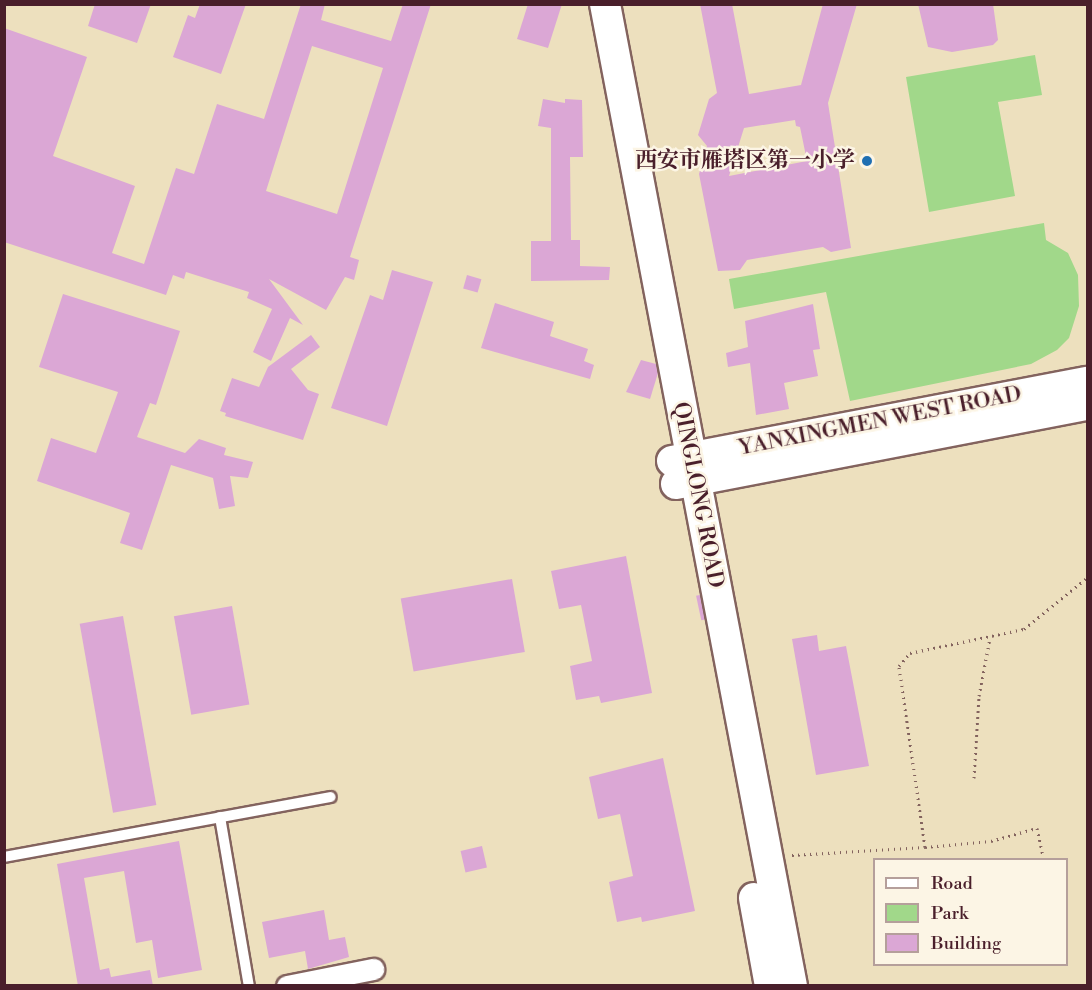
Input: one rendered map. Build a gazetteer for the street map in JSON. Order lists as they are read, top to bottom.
{
  "streets": {
    "street": ["YANXINGMEN WEST ROAD", "QINGLONG ROAD"]
  },
  "crossings": [
    ["YANXINGMEN WEST ROAD", "QINGLONG ROAD"]
  ],
  "places": ["西安市雁塔区第一小学"],
  "legend": ["Road", "Park", "Building"]
}
